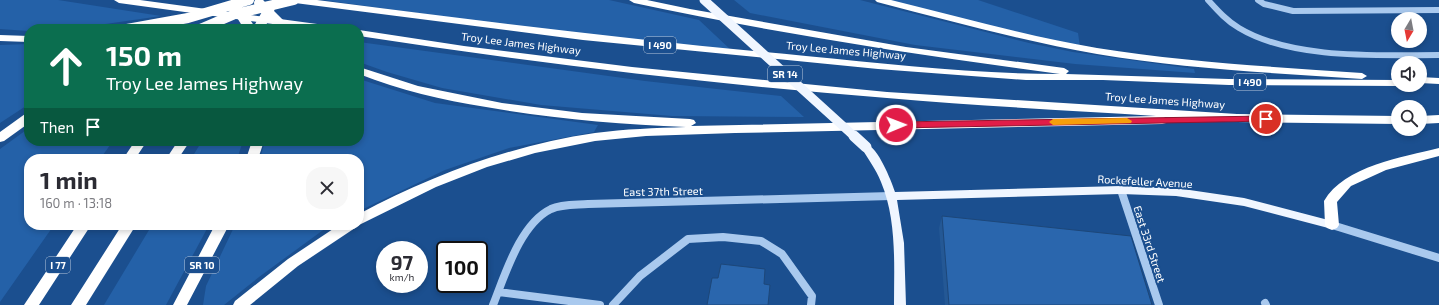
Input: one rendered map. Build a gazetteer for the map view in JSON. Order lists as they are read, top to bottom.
{
  "streets": {
    "highway": [
      "Troy Lee James Highway",
      "I 490",
      "I 77",
      "SR 10"
    ],
    "main road": ["SR 14", "Rockefeller Avenue"],
    "street": ["East 37th Street", "East 33rd Street"]
  },
  "crossings": [
    ["SR 14", "Rockefeller Avenue"],
    ["SR 14", "East 37th Street"],
    ["Rockefeller Avenue", "East 37th Street"],
    ["Rockefeller Avenue", "East 33rd Street"]
  ],
  "north": "bottom",
  "page": {
    "turn": ["150 m", "Troy Lee James Highway"],
    "then": "Then",
    "heading": ["1 min", "160 m · 13:18"],
    "speed": "97 km/h",
    "limit": "100"
  }
}
